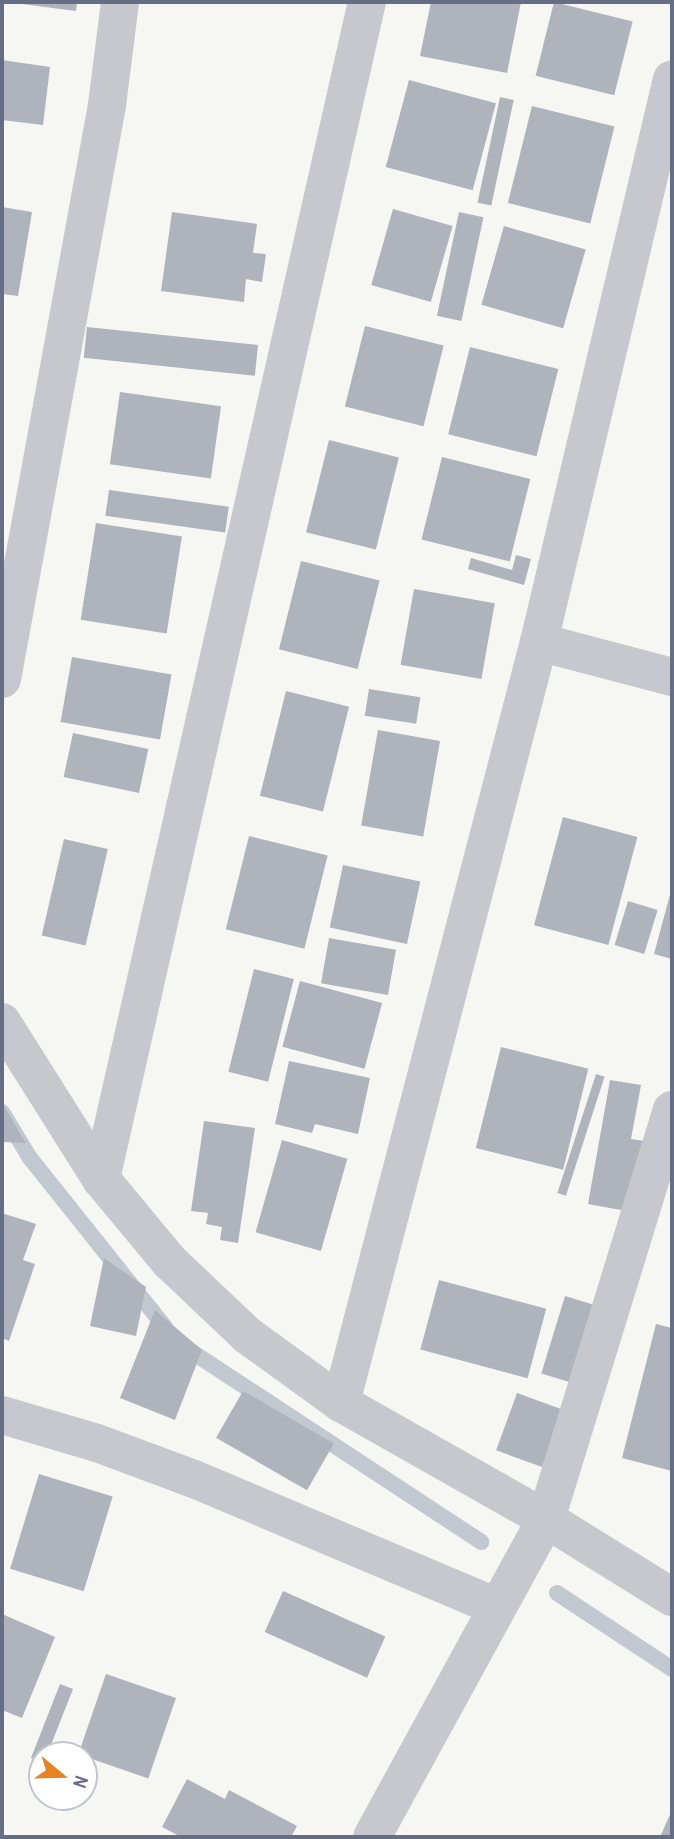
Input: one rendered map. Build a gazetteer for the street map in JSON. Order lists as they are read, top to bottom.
{
  "north": "right"
}
